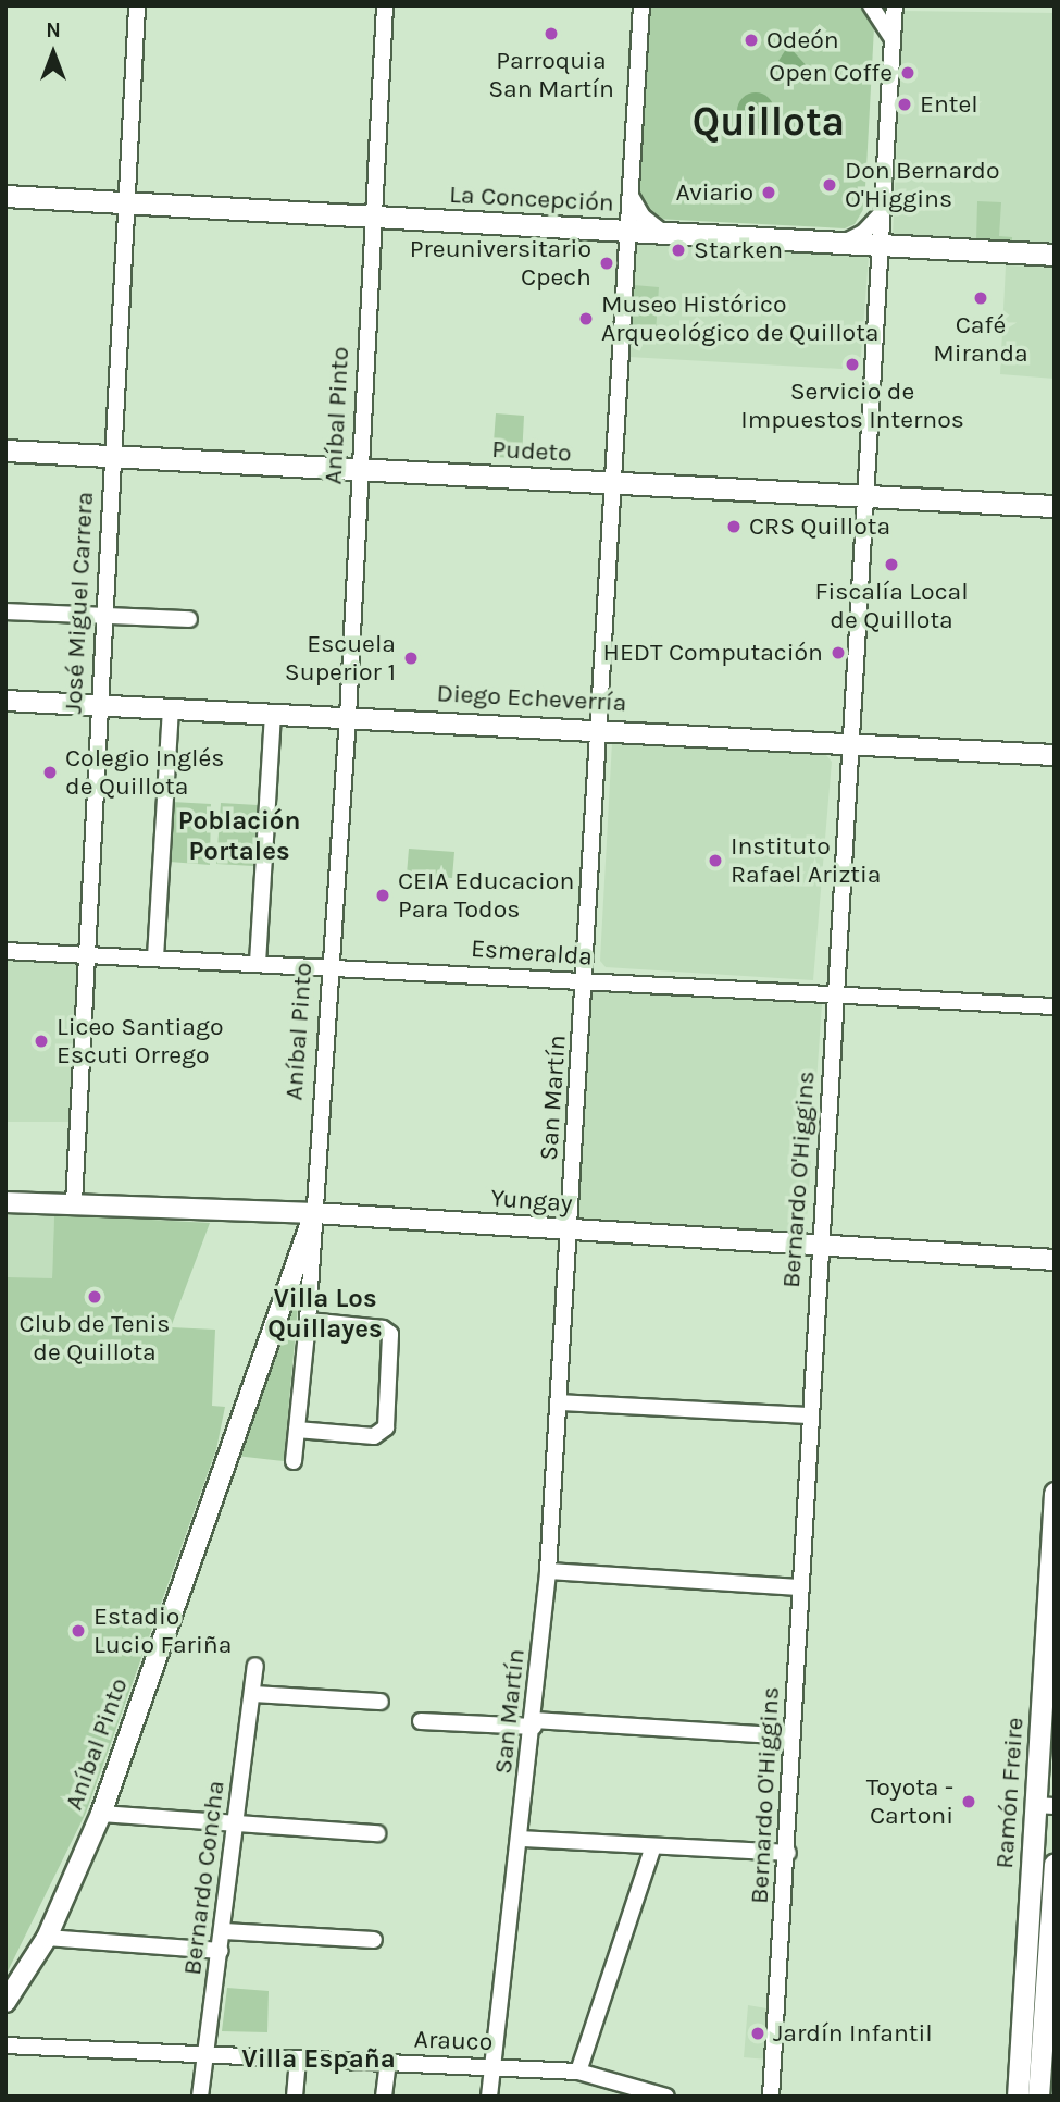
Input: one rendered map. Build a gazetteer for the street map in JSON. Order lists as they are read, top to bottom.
{
  "streets": {
    "main road": ["La Concepción", "Pudeto", "Ramón Freire"],
    "street": [
      "Aníbal Pinto",
      "José Miguel Carrera",
      "Diego Echeverría",
      "Esmeralda",
      "San Martín",
      "Bernardo O'Higgins",
      "Yungay",
      "Bernardo Concha",
      "Arauco"
    ]
  },
  "crossings": [
    ["La Concepción", "Aníbal Pinto"],
    ["La Concepción", "José Miguel Carrera"],
    ["La Concepción", "San Martín"],
    ["La Concepción", "Bernardo O'Higgins"],
    ["Aníbal Pinto", "Pudeto"],
    ["Aníbal Pinto", "Diego Echeverría"],
    ["Aníbal Pinto", "Esmeralda"],
    ["Aníbal Pinto", "Yungay"],
    ["Pudeto", "José Miguel Carrera"],
    ["Pudeto", "San Martín"],
    ["Pudeto", "Bernardo O'Higgins"],
    ["José Miguel Carrera", "Diego Echeverría"],
    ["José Miguel Carrera", "Esmeralda"],
    ["José Miguel Carrera", "Yungay"],
    ["Diego Echeverría", "San Martín"],
    ["Diego Echeverría", "Bernardo O'Higgins"],
    ["Esmeralda", "San Martín"],
    ["Esmeralda", "Bernardo O'Higgins"],
    ["San Martín", "Yungay"],
    ["San Martín", "Arauco"],
    ["Bernardo O'Higgins", "Yungay"],
    ["Bernardo Concha", "Arauco"]
  ],
  "districts": [
    "Quillota",
    "Población Portales",
    "Villa Los Quillayes",
    "Villa España"
  ],
  "places": [
    "Parroquia San Martín",
    "Odeón",
    "Open Coffe",
    "Entel",
    "Don Bernardo O'Higgins",
    "Aviario",
    "Starken",
    "Preuniversitario Cpech",
    "Café Miranda",
    "Museo Histórico Arqueológico de Quillota",
    "Servicio de Impuestos Internos",
    "CRS Quillota",
    "Fiscalía Local de Quillota",
    "HEDT Computación",
    "Escuela Superior 1",
    "Colegio Inglés de Quillota",
    "Instituto Rafael Ariztia",
    "CEIA Educacion Para Todos",
    "Liceo Santiago Escuti Orrego",
    "Club de Tenis de Quillota",
    "Estadio Lucio Fariña",
    "Toyota - Cartoni",
    "Jardín Infantil"
  ],
  "north": "top"
}
